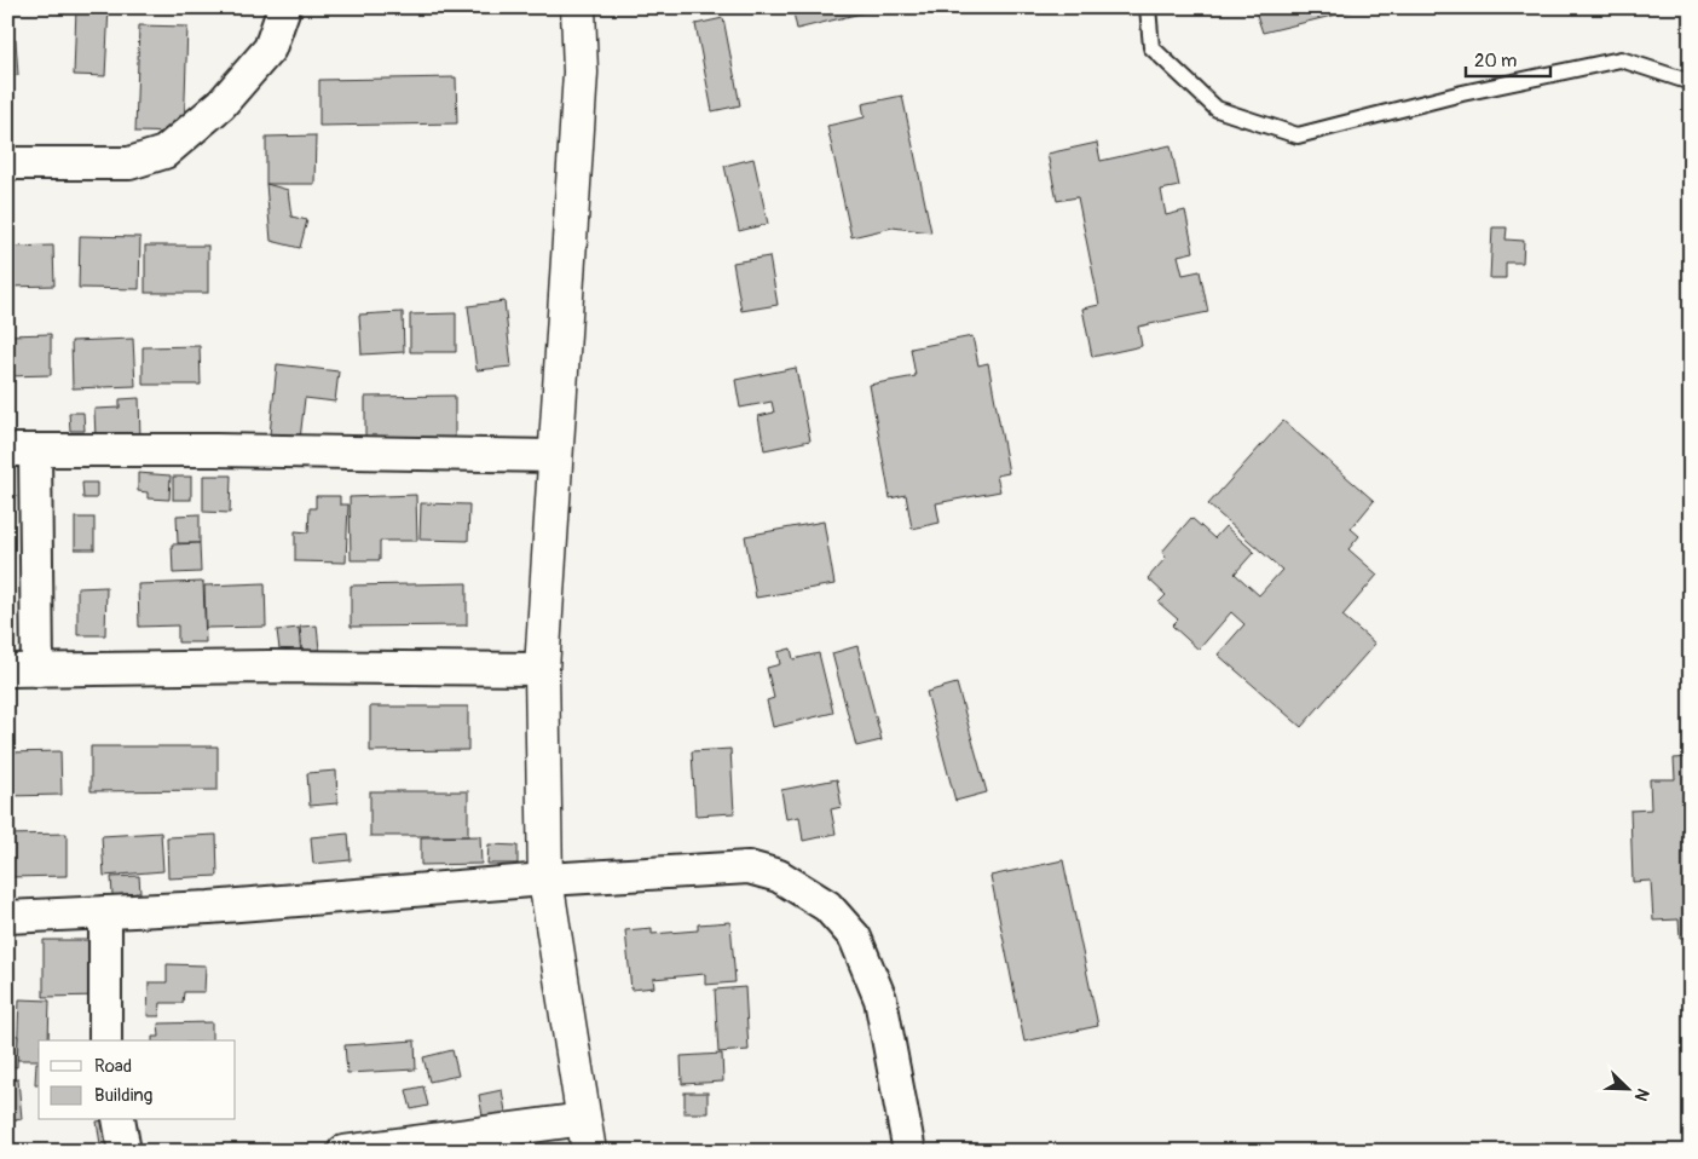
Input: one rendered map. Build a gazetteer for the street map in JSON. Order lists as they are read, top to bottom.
{
  "legend": ["Road", "Building"],
  "scale_bar": "20 m",
  "north": "bottom right"
}
